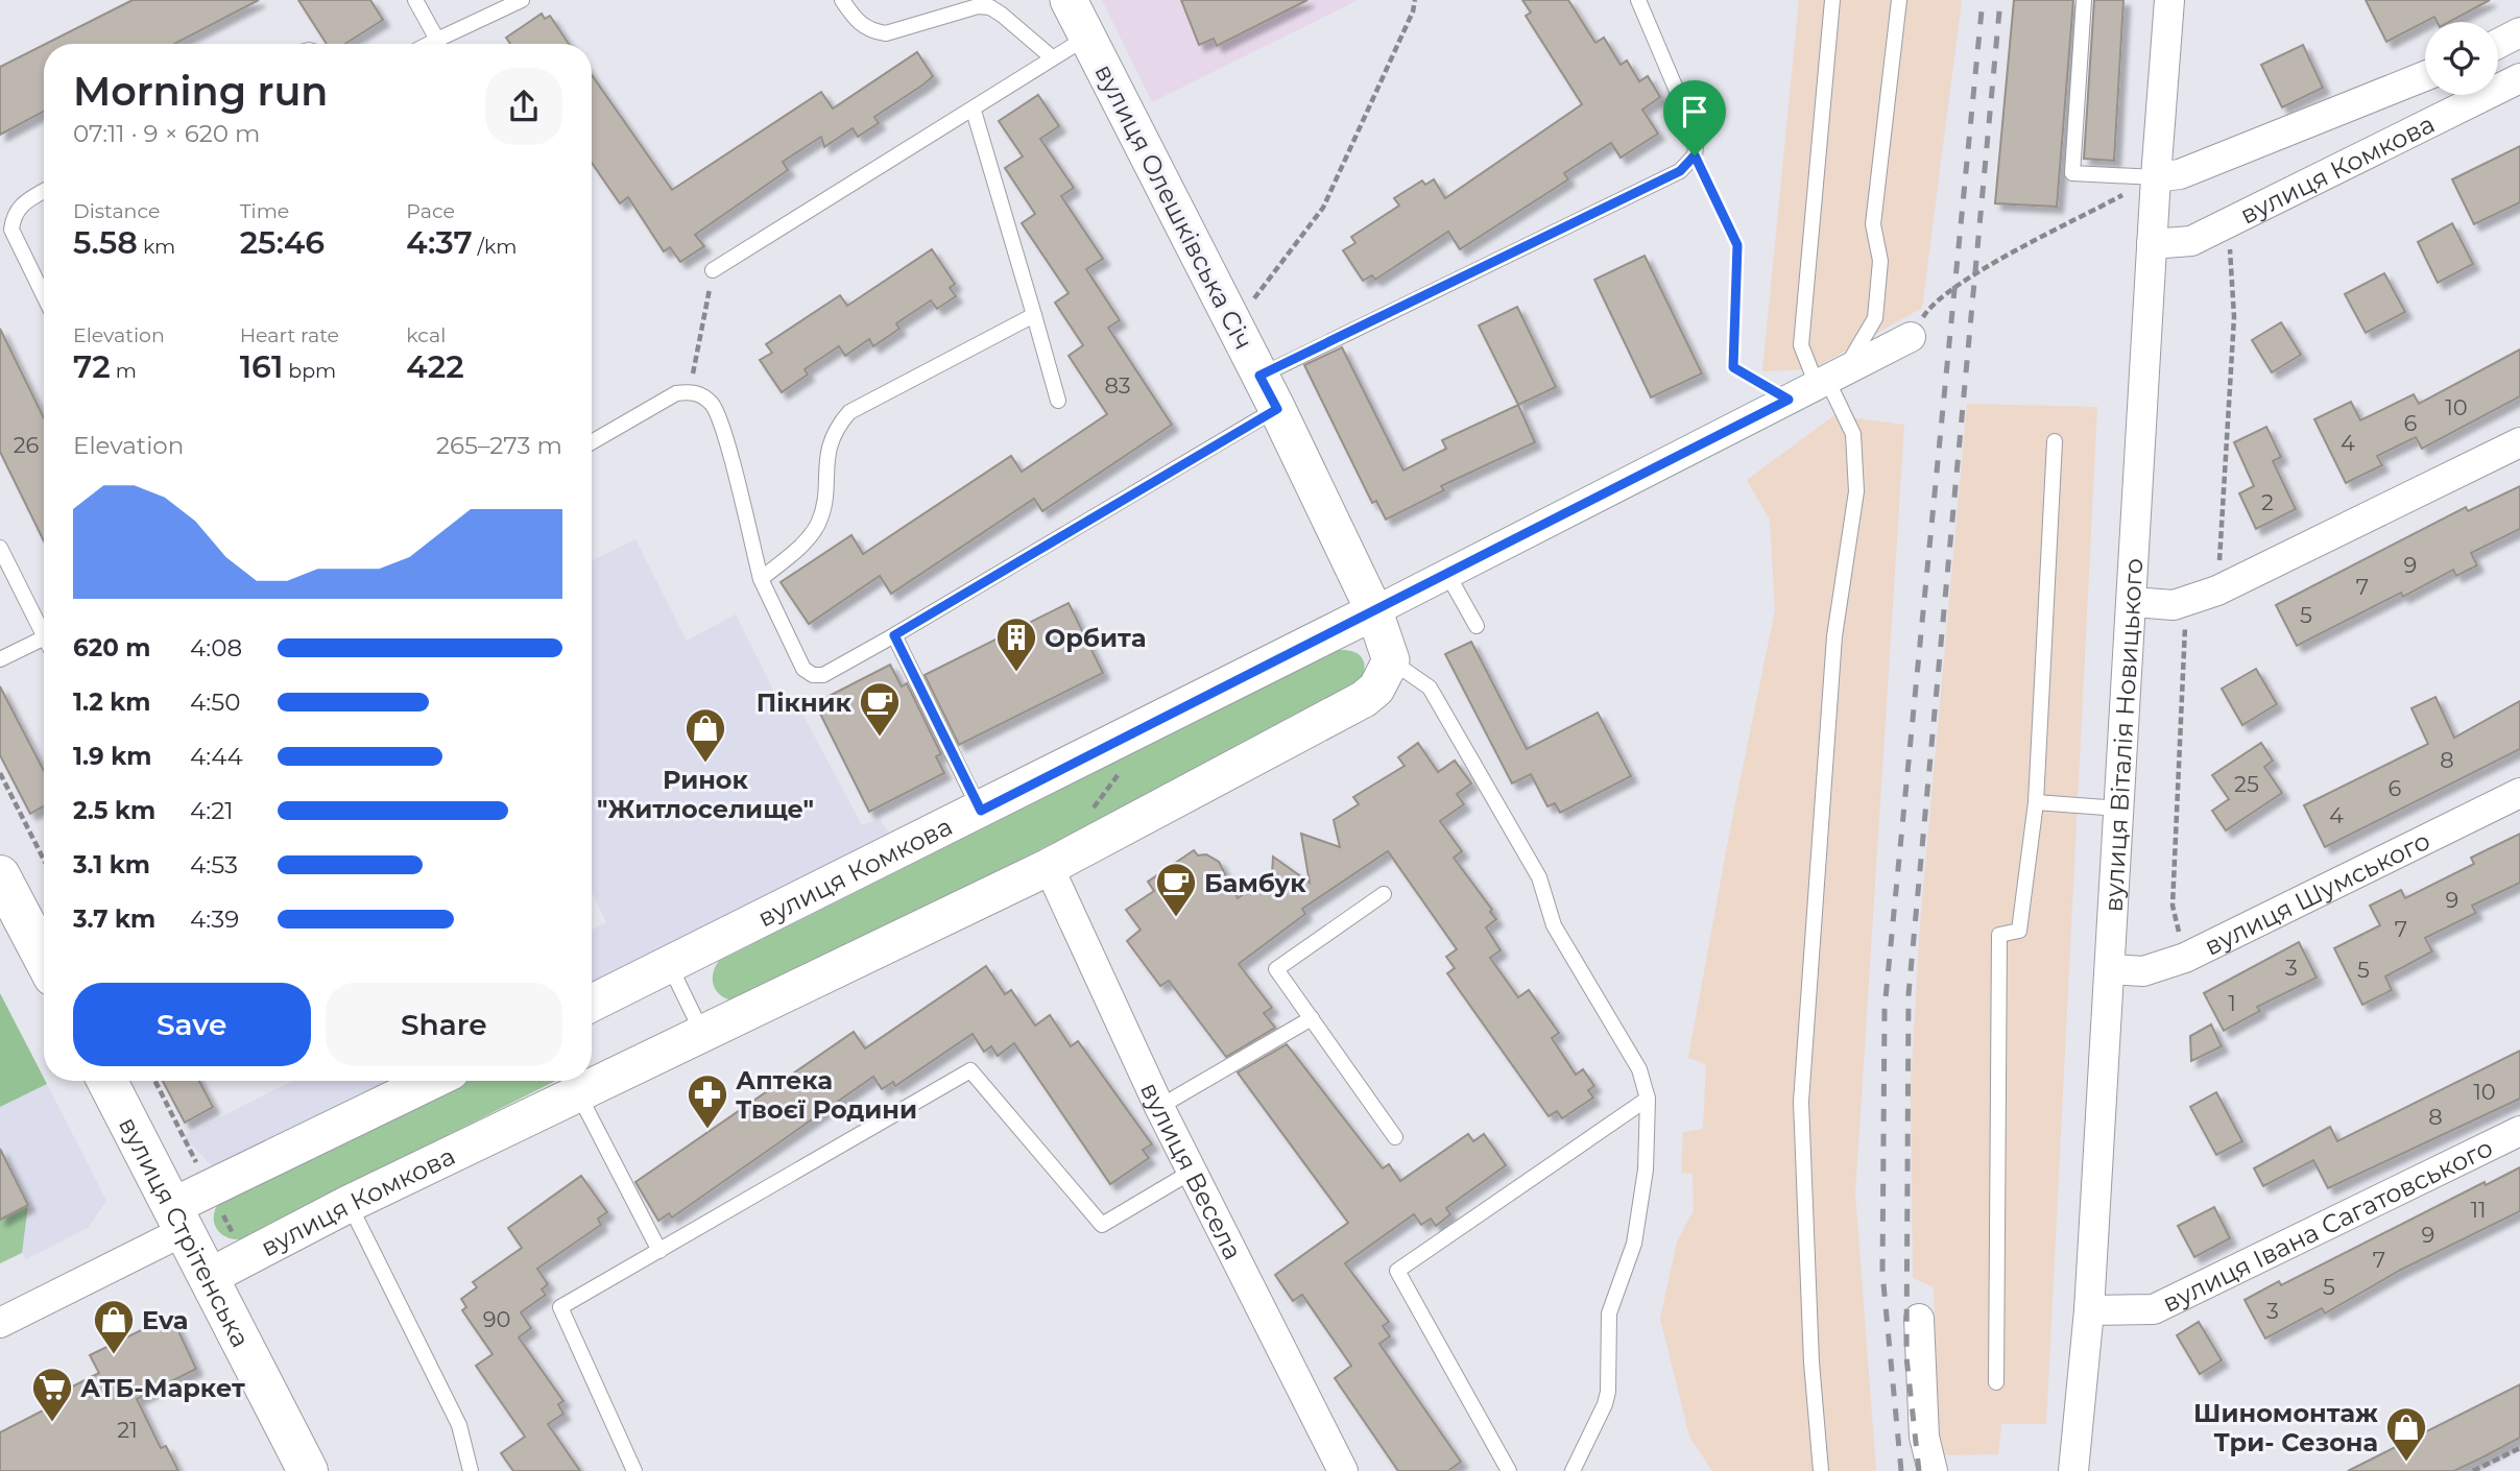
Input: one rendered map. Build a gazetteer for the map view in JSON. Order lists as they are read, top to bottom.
{
  "streets": {
    "main road": ["вулиця Стрітенська"],
    "street": [
      "вулиця Комкова",
      "вулиця Олешківська Січ",
      "вулиця Віталія Новицького",
      "вулиця Шумського",
      "вулиця Весела",
      "вулиця Івана Сагатовського"
    ]
  },
  "crossings": [
    ["вулиця Комкова", "вулиця Олешківська Січ"],
    ["вулиця Комкова", "вулиця Віталія Новицького"],
    ["вулиця Комкова", "вулиця Весела"],
    ["вулиця Комкова", "вулиця Стрітенська"],
    ["вулиця Віталія Новицького", "вулиця Шумського"],
    ["вулиця Віталія Новицького", "вулиця Івана Сагатовського"]
  ],
  "places": {
    "building": ["Орбита"],
    "cafe": ["Пікник", "Бамбук"],
    "shop": ["Ринок \"Житлоселище\"", "Eva", "Шиномонтаж Три- Сезона"],
    "pharmacy": ["Аптека Твоєї Родини"],
    "supermarket": ["АТБ-Маркет"]
  },
  "house_numbers": [
    "83",
    "10",
    "6",
    "4",
    "26",
    "2",
    "9",
    "7",
    "5",
    "8",
    "25",
    "6",
    "4",
    "9",
    "7",
    "3",
    "5",
    "1",
    "10",
    "8",
    "11",
    "9",
    "7",
    "5",
    "3",
    "90",
    "21"
  ],
  "page": {
    "heading": ["Morning run", "07:11 · 9 × 620 m"],
    "stats": [
      ["Distance", "5.58 km"],
      ["Time", "25:46"],
      ["Pace", "4:37 /km"],
      ["Elevation", "72 m"],
      ["Heart rate", "161 bpm"],
      ["kcal", "422"]
    ],
    "chart": ["Elevation", "265–273 m"],
    "list": [
      {
        "name": "620 m",
        "note": "4:08"
      },
      {
        "name": "1.2 km",
        "note": "4:50"
      },
      {
        "name": "1.9 km",
        "note": "4:44"
      },
      {
        "name": "2.5 km",
        "note": "4:21"
      },
      {
        "name": "3.1 km",
        "note": "4:53"
      },
      {
        "name": "3.7 km",
        "note": "4:39"
      }
    ],
    "buttons": ["Save", "Share"]
  }
}
